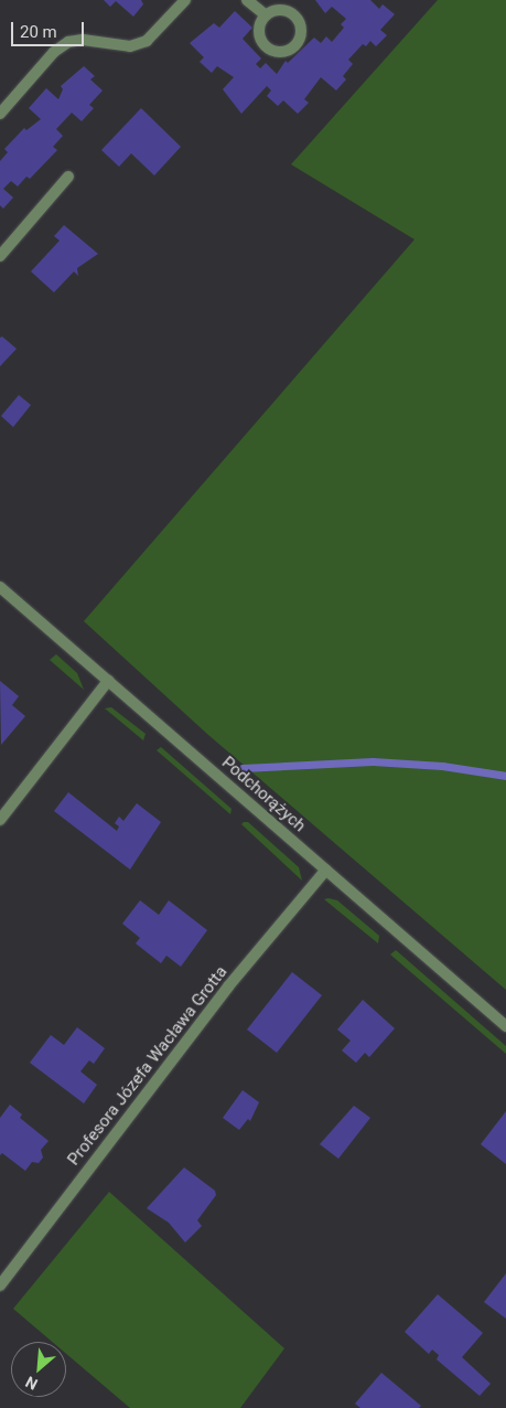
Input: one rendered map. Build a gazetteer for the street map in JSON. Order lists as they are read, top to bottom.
{
  "streets": {
    "street": ["Podchorążych", "Profesora Józefa Wacława Grotta"]
  },
  "crossings": [
    ["Podchorążych", "Profesora Józefa Wacława Grotta"]
  ],
  "scale_bar": "20 m",
  "north": "bottom left"
}
